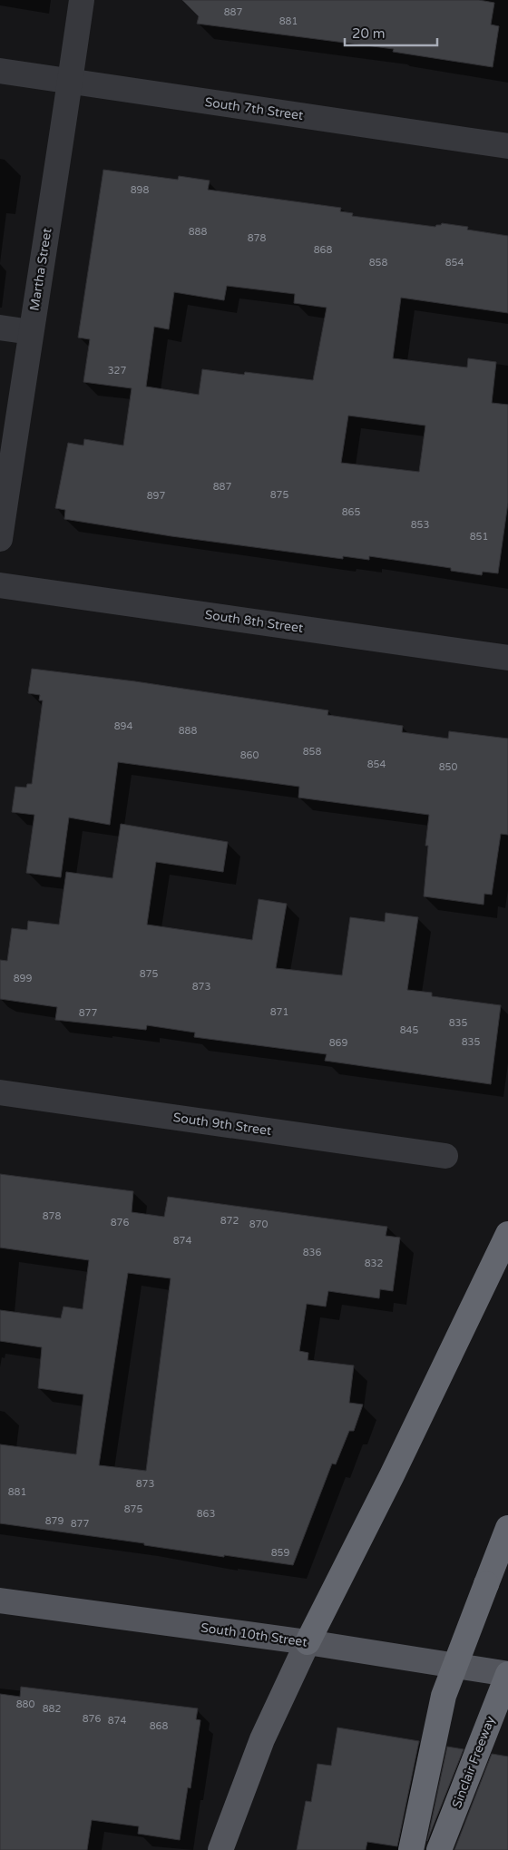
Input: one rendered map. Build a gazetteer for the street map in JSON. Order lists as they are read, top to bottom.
{
  "streets": {
    "highway": ["Sinclair Freeway"],
    "main road": ["South 10th Street"],
    "street": [
      "South 7th Street",
      "Martha Street",
      "South 8th Street",
      "South 9th Street"
    ]
  },
  "crossings": [
    ["South 7th Street", "Martha Street"],
    ["South 10th Street", "Sinclair Freeway"]
  ],
  "house_numbers": [
    "887",
    "881",
    "898",
    "888",
    "878",
    "868",
    "858",
    "854",
    "327",
    "887",
    "875",
    "897",
    "865",
    "853",
    "851",
    "894",
    "888",
    "858",
    "860",
    "854",
    "850",
    "875",
    "899",
    "873",
    "871",
    "877",
    "835",
    "845",
    "835",
    "869",
    "878",
    "872",
    "876",
    "870",
    "874",
    "836",
    "832",
    "873",
    "881",
    "875",
    "863",
    "879",
    "877",
    "859",
    "880",
    "882",
    "876",
    "874",
    "868"
  ],
  "scale_bar": "20 m"
}
